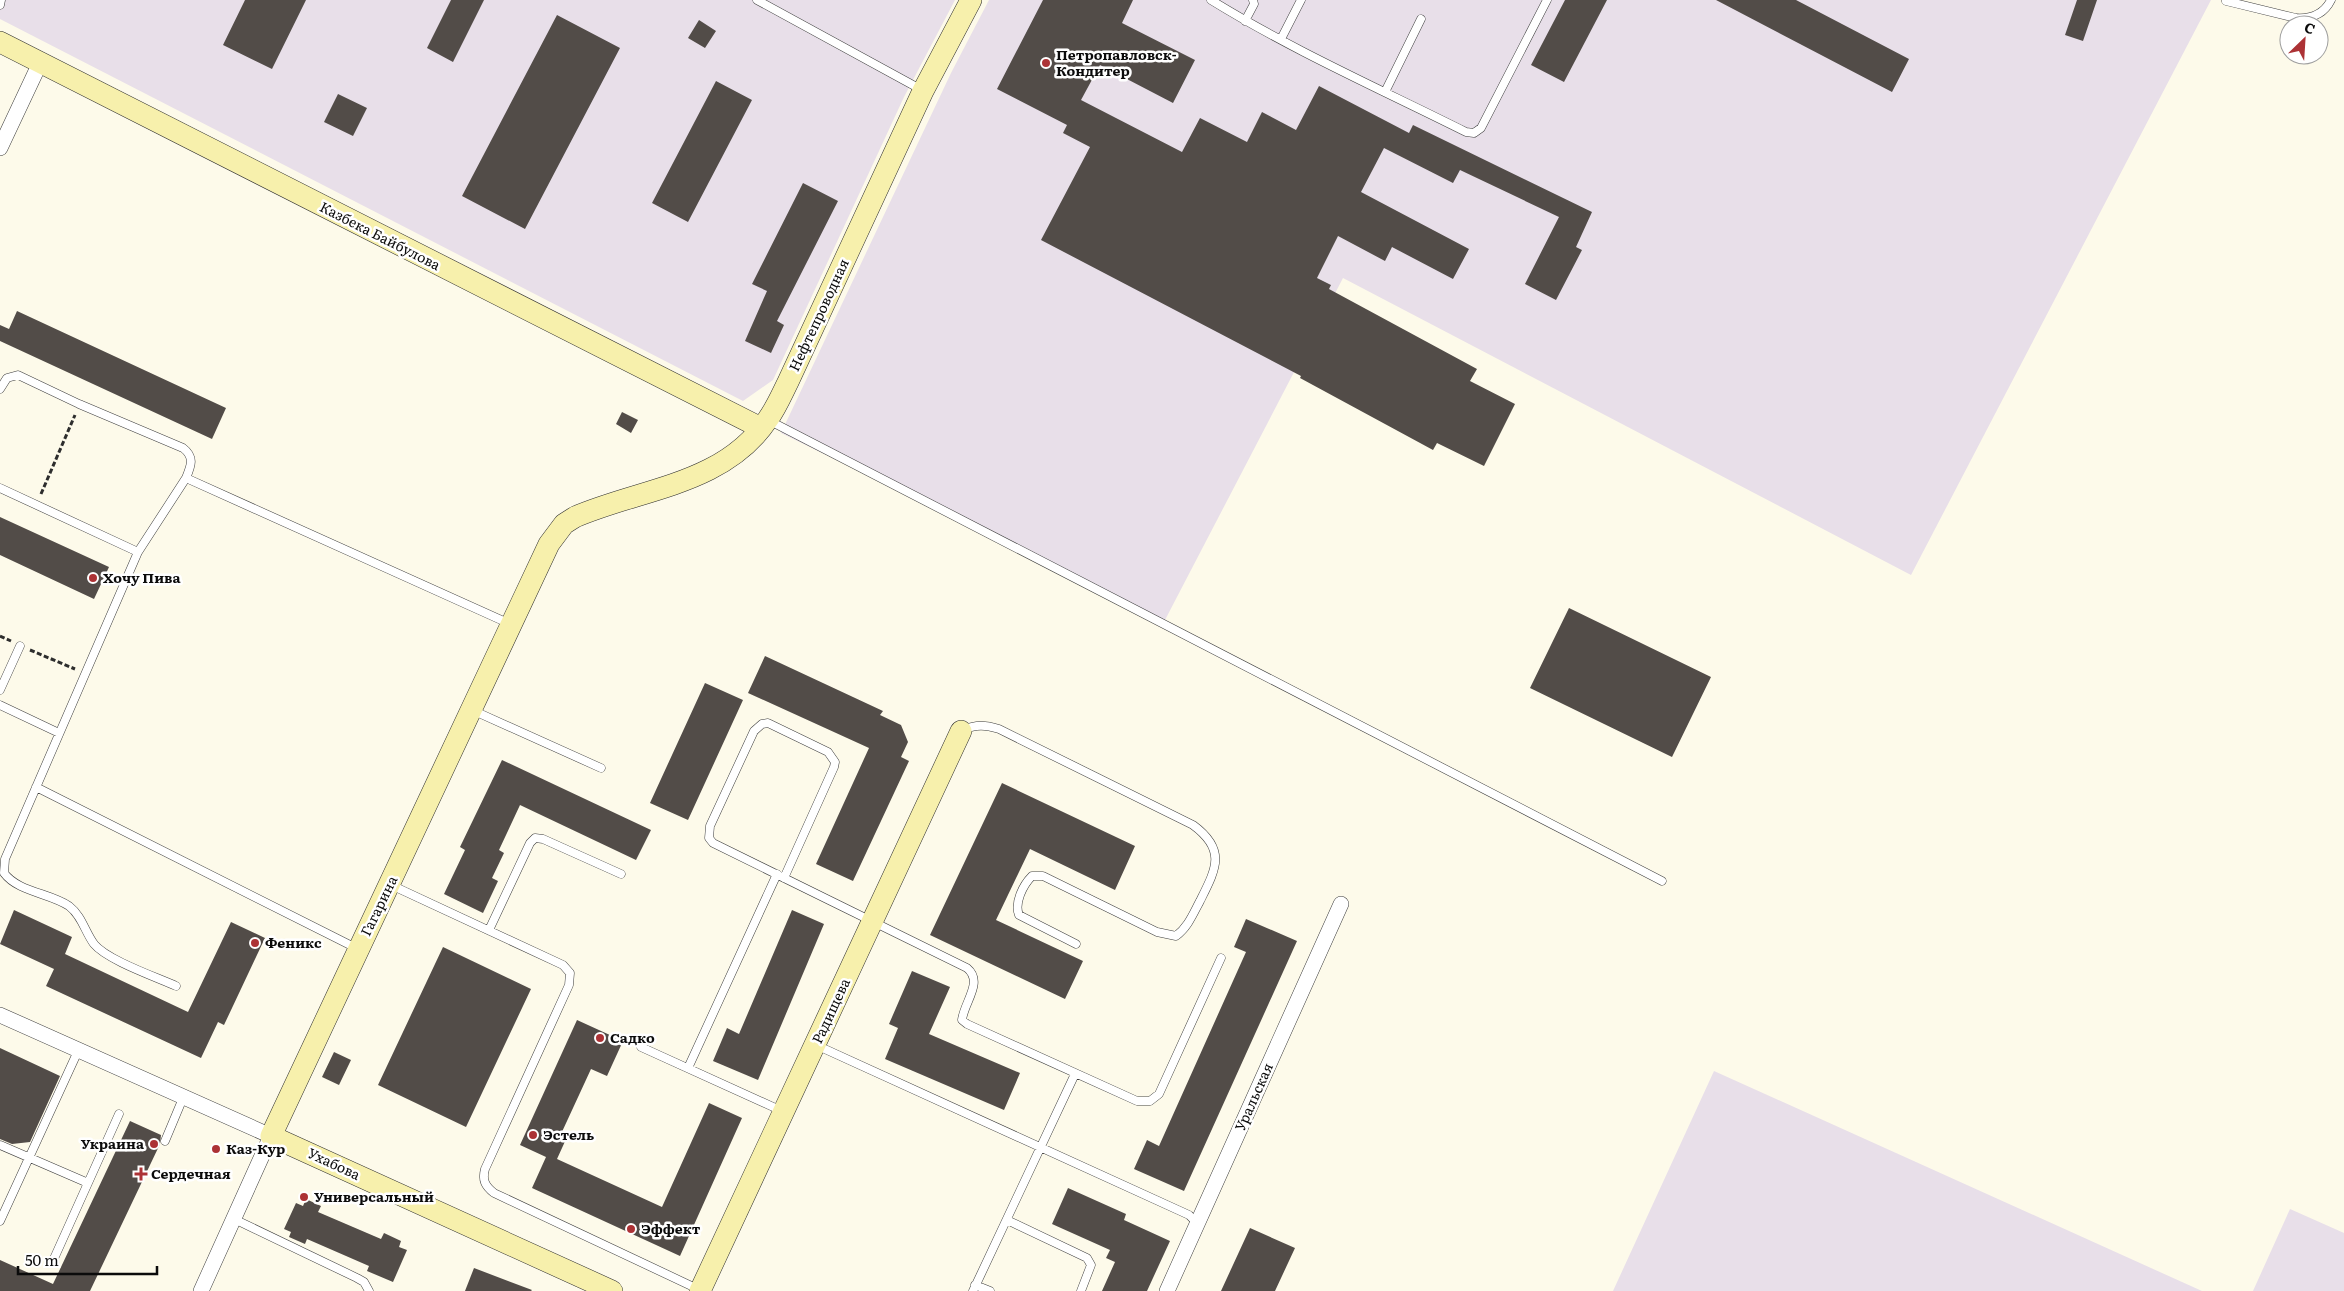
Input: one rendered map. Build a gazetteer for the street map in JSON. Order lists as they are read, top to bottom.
{
  "streets": {
    "street": [
      "Казбека Байбулова",
      "Нефтепроводная",
      "Гагарина",
      "Радищева",
      "Уральская",
      "Ухабова"
    ]
  },
  "crossings": [
    ["Казбека Байбулова", "Нефтепроводная"],
    ["Нефтепроводная", "Гагарина"],
    ["Гагарина", "Ухабова"]
  ],
  "places": {
    "other": [
      "Петропавловск- Кондитер",
      "Хочу Пива",
      "Феникс",
      "Садко",
      "Эстель",
      "Украина",
      "Каз-Кур",
      "Универсальный",
      "Эффект"
    ],
    "health": ["Сердечная"]
  },
  "scale_bar": "50 m",
  "north": "top right"
}
